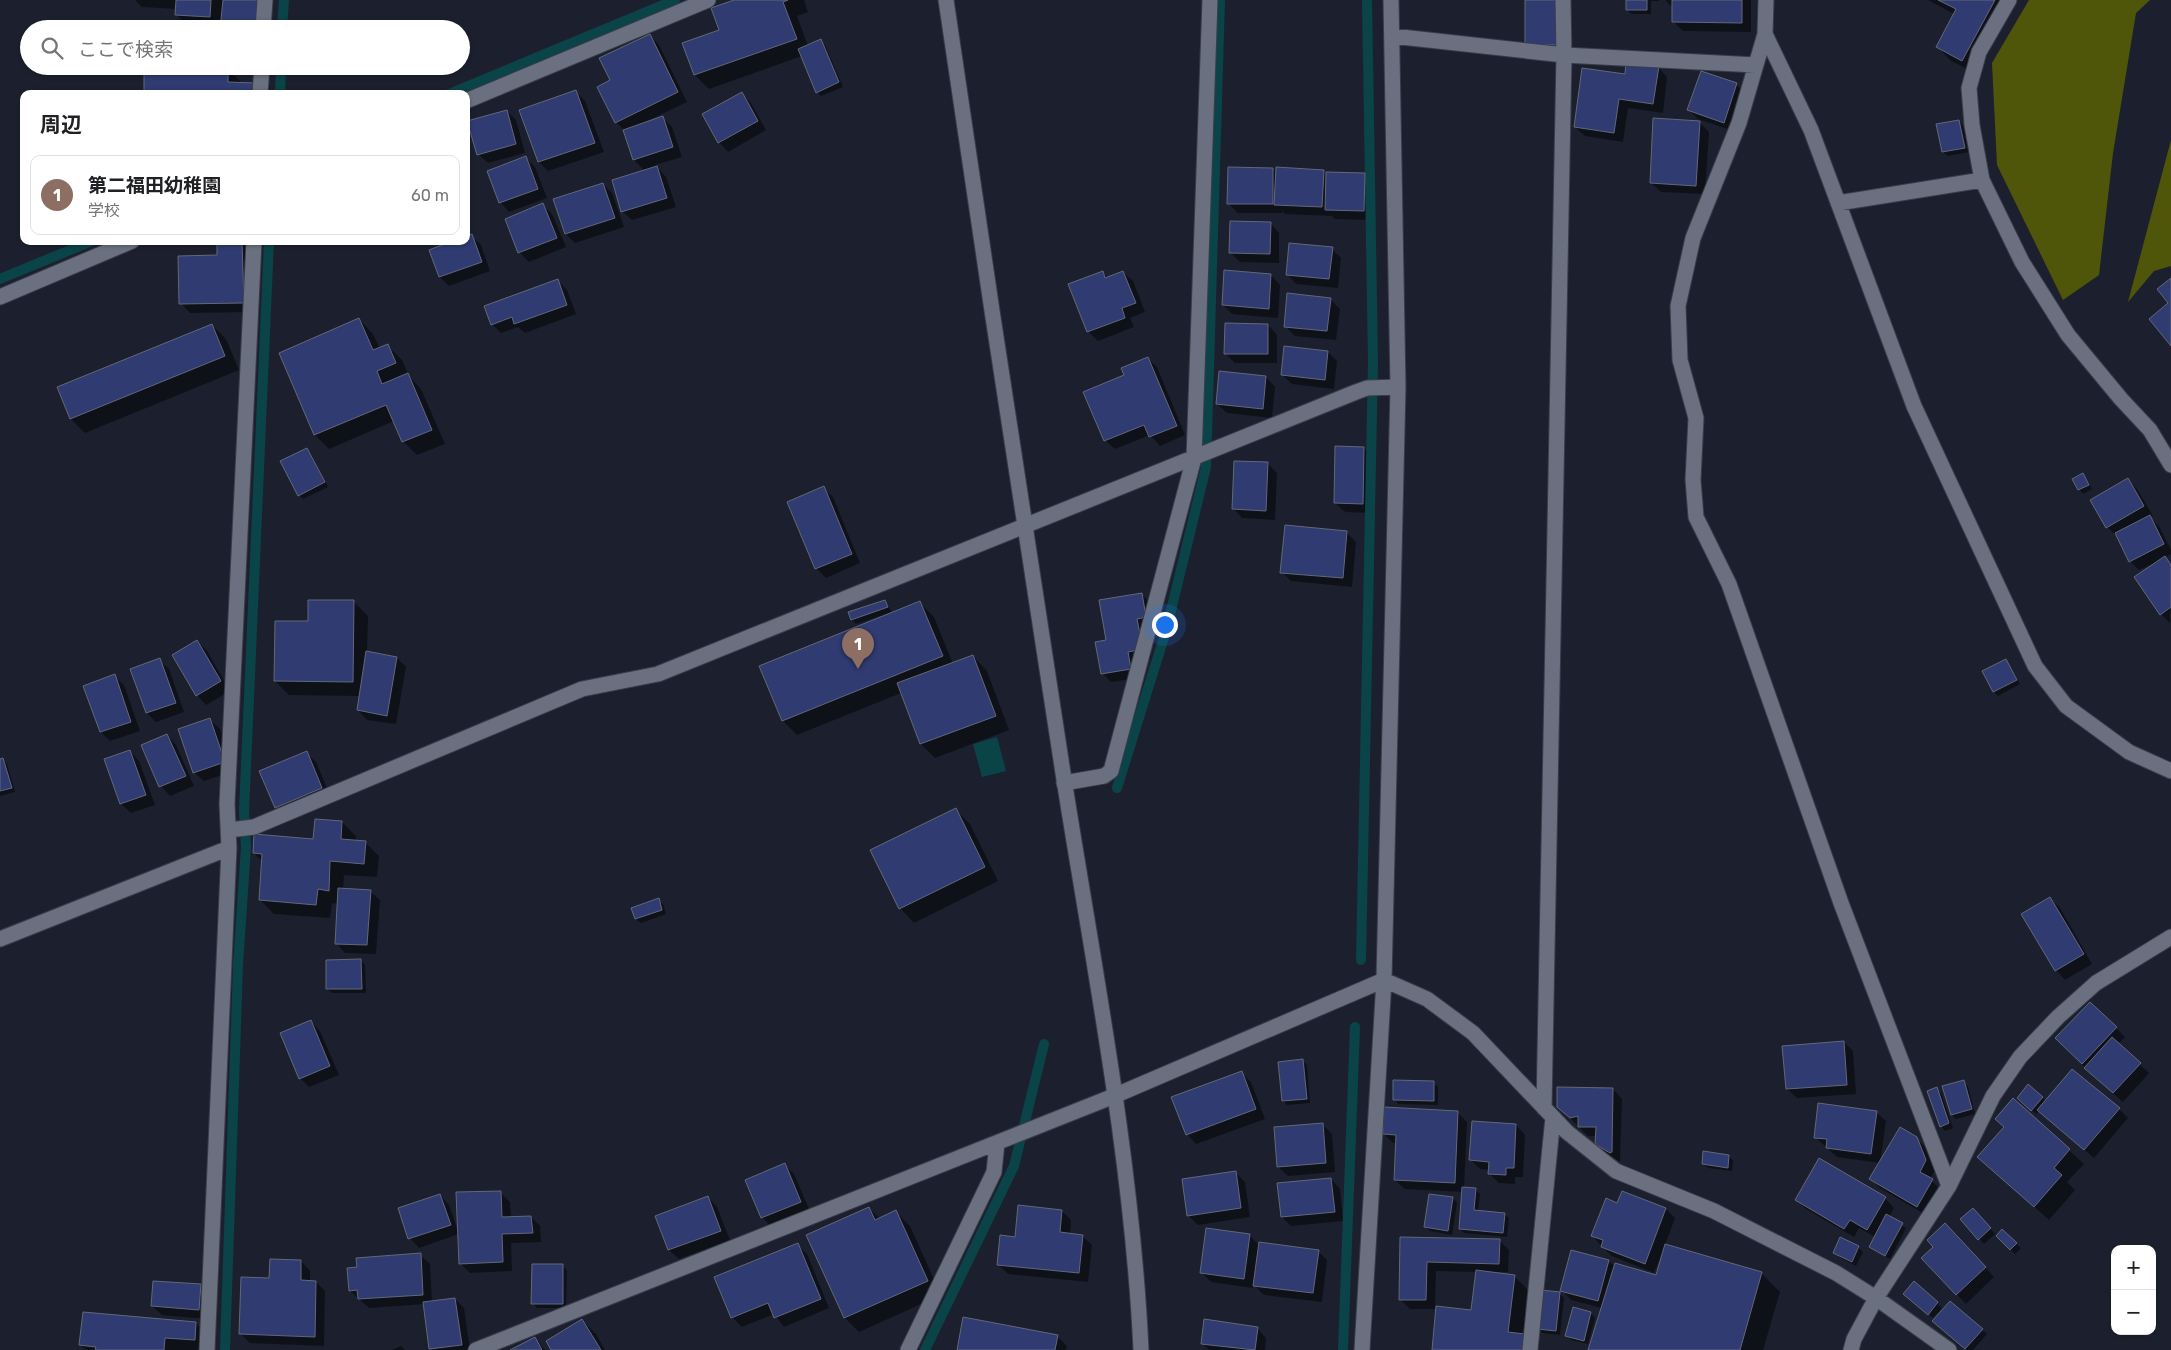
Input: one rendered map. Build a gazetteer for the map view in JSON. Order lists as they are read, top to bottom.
{
  "page": {
    "search": "ここで検索",
    "heading": "周辺",
    "list": [
      {
        "mark": "1",
        "name": "第二福田幼稚園",
        "note": "学校",
        "value": "60 m"
      }
    ],
    "pins": "1",
    "map_buttons": ["+", "−"]
  }
}
